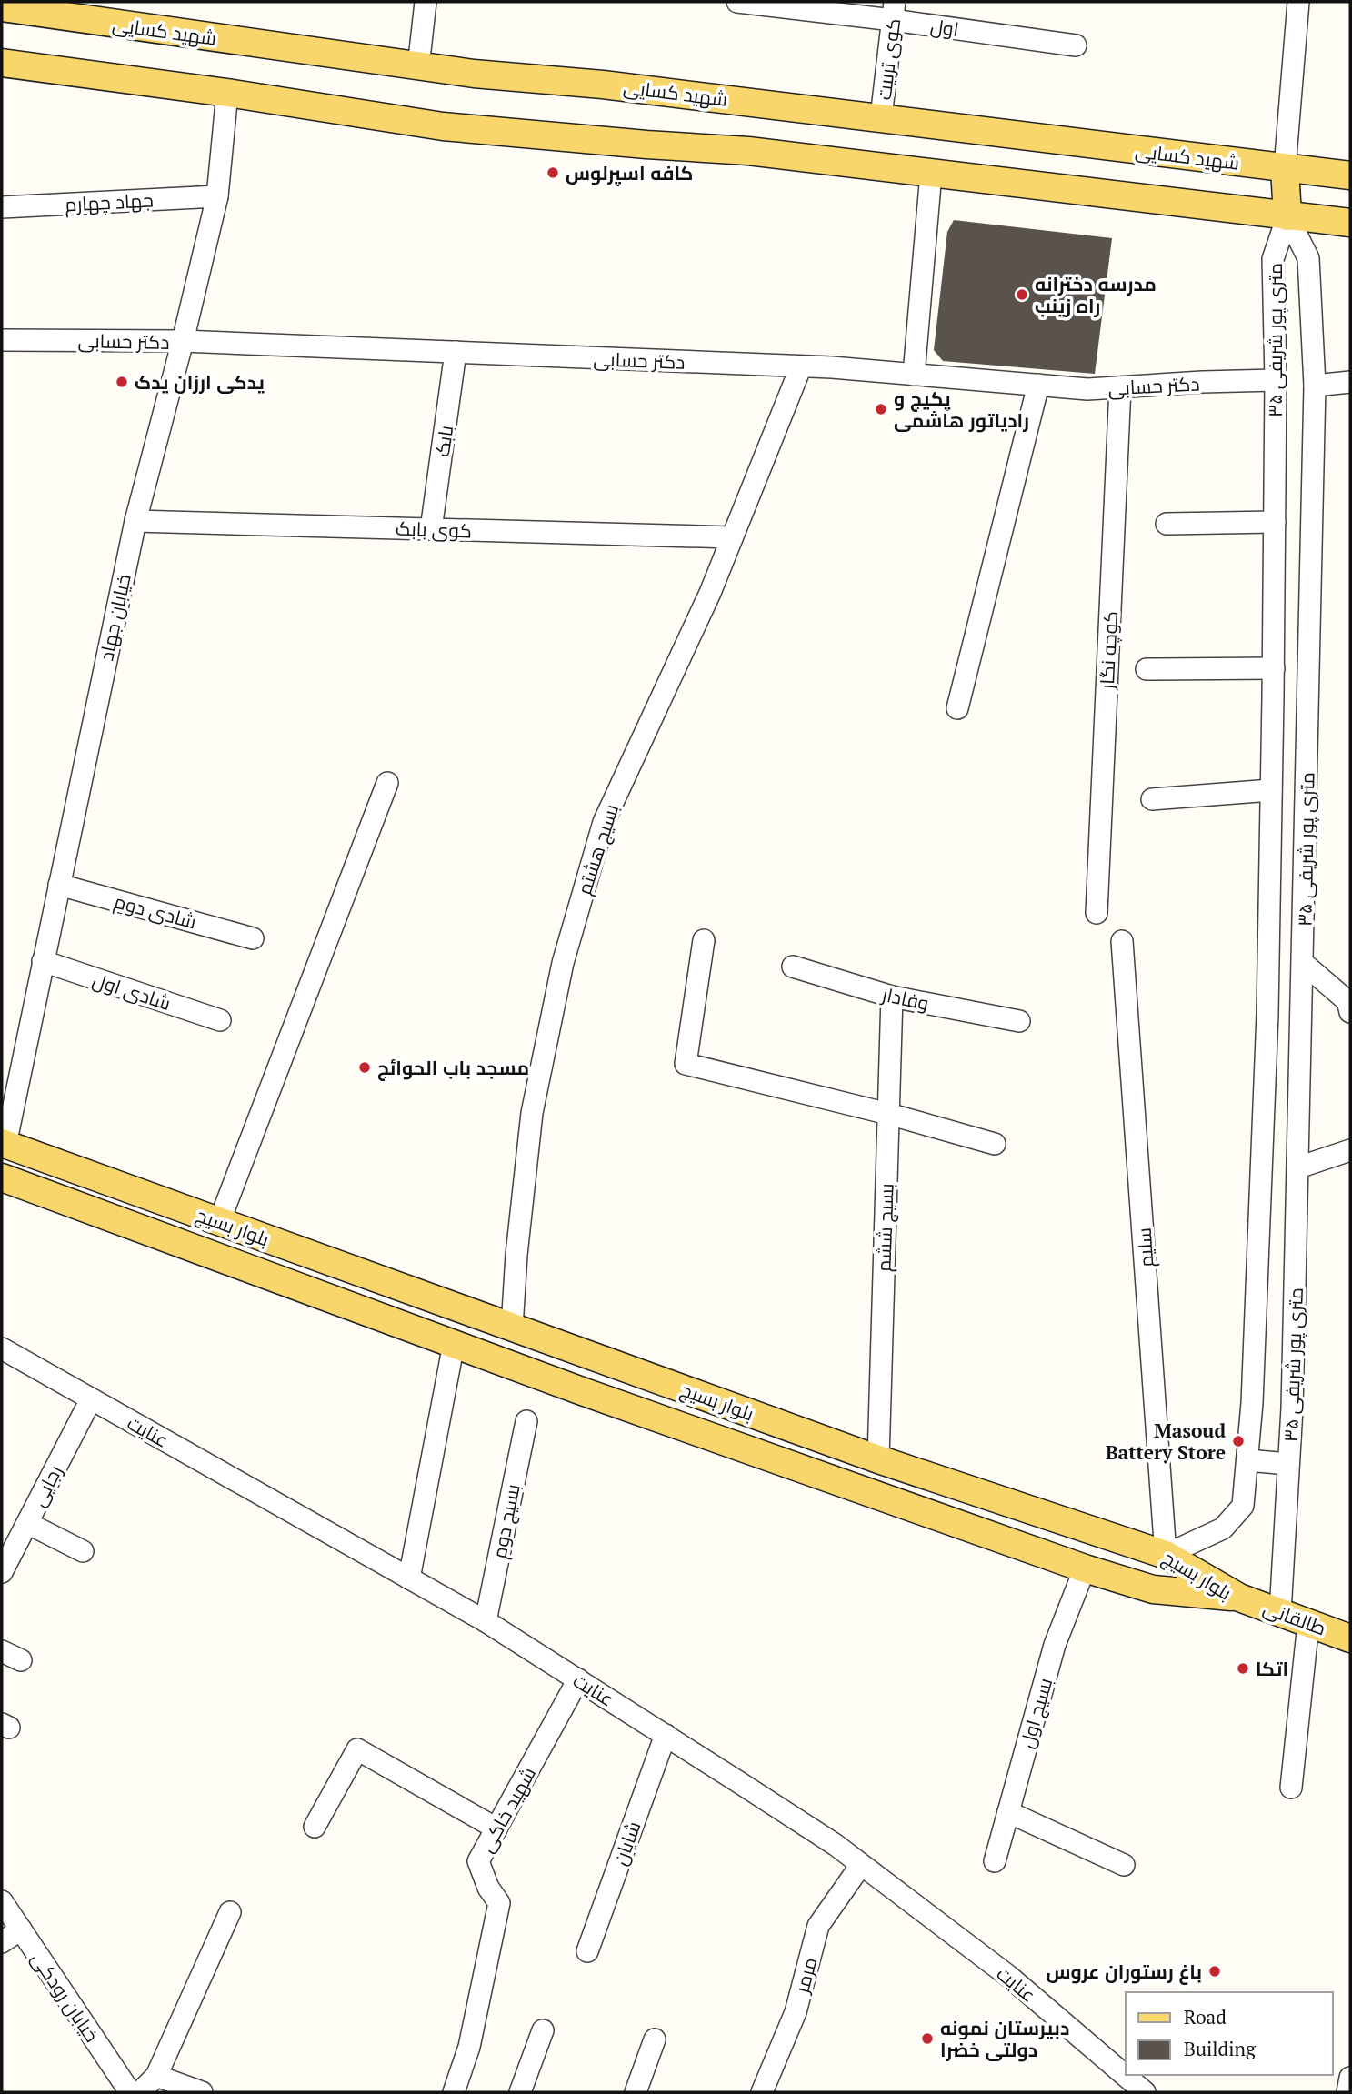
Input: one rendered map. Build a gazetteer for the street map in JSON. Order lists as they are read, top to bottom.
{
  "streets": {
    "main road": ["شهید کسایی", "بلوار بسیج", "طالقانی"],
    "street": [
      "اول",
      "کوی تربیت",
      "جهاد چهارم",
      "۳۵ متری پور شریفی",
      "دکتر حسابی",
      "بابک",
      "کوی بابک",
      "خیابان جهاد",
      "کوچه نگار",
      "بسیج هشتم",
      "شادی دوم",
      "شادی اول",
      "وفادار",
      "بسیج ششم",
      "سلیم",
      "عنایت",
      "رجایی",
      "بسيج دوم",
      "بسیج اول",
      "شهید خاکی",
      "شایان",
      "مرمر",
      "خیابان رودکی"
    ]
  },
  "crossings": [
    ["اول", "کوی تربیت"],
    ["شهید کسایی", "کوی تربیت"],
    ["جهاد چهارم", "خیابان جهاد"],
    ["۳۵ متری پور شریفی", "دکتر حسابی"],
    ["۳۵ متری پور شریفی", "بلوار بسیج"],
    ["۳۵ متری پور شریفی", "سلیم"],
    ["۳۵ متری پور شریفی", "طالقانی"],
    ["دکتر حسابی", "بابک"],
    ["دکتر حسابی", "خیابان جهاد"],
    ["دکتر حسابی", "کوچه نگار"],
    ["دکتر حسابی", "بسیج هشتم"],
    ["بابک", "کوی بابک"],
    ["کوی بابک", "خیابان جهاد"],
    ["کوی بابک", "بسیج هشتم"],
    ["خیابان جهاد", "شادی دوم"],
    ["خیابان جهاد", "شادی اول"],
    ["خیابان جهاد", "بلوار بسیج"],
    ["بسیج هشتم", "بلوار بسیج"],
    ["وفادار", "بسیج ششم"],
    ["بلوار بسیج", "بسیج ششم"],
    ["بلوار بسیج", "سلیم"],
    ["بلوار بسیج", "طالقانی"],
    ["بلوار بسیج", "بسیج اول"],
    ["عنایت", "رجایی"],
    ["عنایت", "بسيج دوم"],
    ["عنایت", "شهید خاکی"],
    ["عنایت", "شایان"],
    ["عنایت", "مرمر"]
  ],
  "places": [
    "کافه اسپرلوس",
    "مدرسه دخترانه راه زینب",
    "یدکی ارزان یدک",
    "پکیج و رادیاتور هاشمی",
    "مسجد باب الحوائج",
    "Masoud Battery Store",
    "اتکا",
    "باغ رستوران عروس",
    "دبیرستان نمونه دولتی خضرا"
  ],
  "legend": ["Road", "Building"]
}
